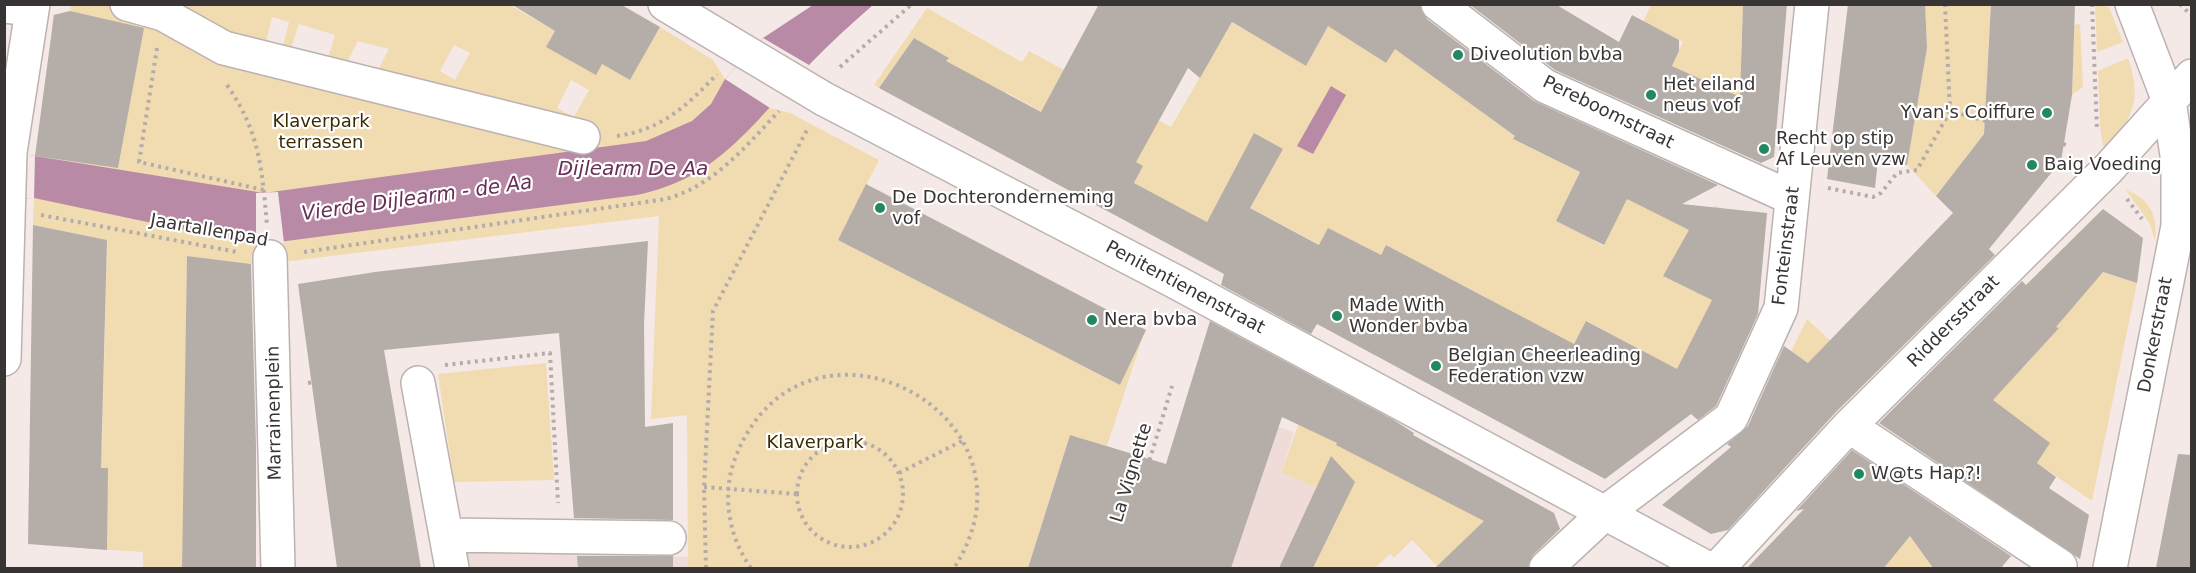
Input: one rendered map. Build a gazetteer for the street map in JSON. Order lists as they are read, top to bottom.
{
  "streets": {
    "street": [
      "Pereboomstraat",
      "Fonteinstraat",
      "Penitentienenstraat",
      "Riddersstraat",
      "Donkerstraat",
      "Marrainenplein"
    ],
    "path": ["Jaartallenpad", "La Vignette"]
  },
  "crossings": [
    ["Pereboomstraat", "Fonteinstraat"],
    ["Jaartallenpad", "Penitentienenstraat"],
    ["Jaartallenpad", "Marrainenplein"],
    ["Fonteinstraat", "Penitentienenstraat"],
    ["Riddersstraat", "Donkerstraat"]
  ],
  "water": ["Dijlearm De Aa", "Vierde Dijlearm - de Aa"],
  "parks": ["Klaverpark terrassen", "Klaverpark"],
  "places": [
    "Diveolution bvba",
    "Het eiland neus vof",
    "Yvan's Coiffure",
    "Recht op stip Af Leuven vzw",
    "Baig Voeding",
    "De Dochteronderneming vof",
    "Made With Wonder bvba",
    "Nera bvba",
    "Belgian Cheerleading Federation vzw",
    "W@ts Hap?!"
  ]
}
